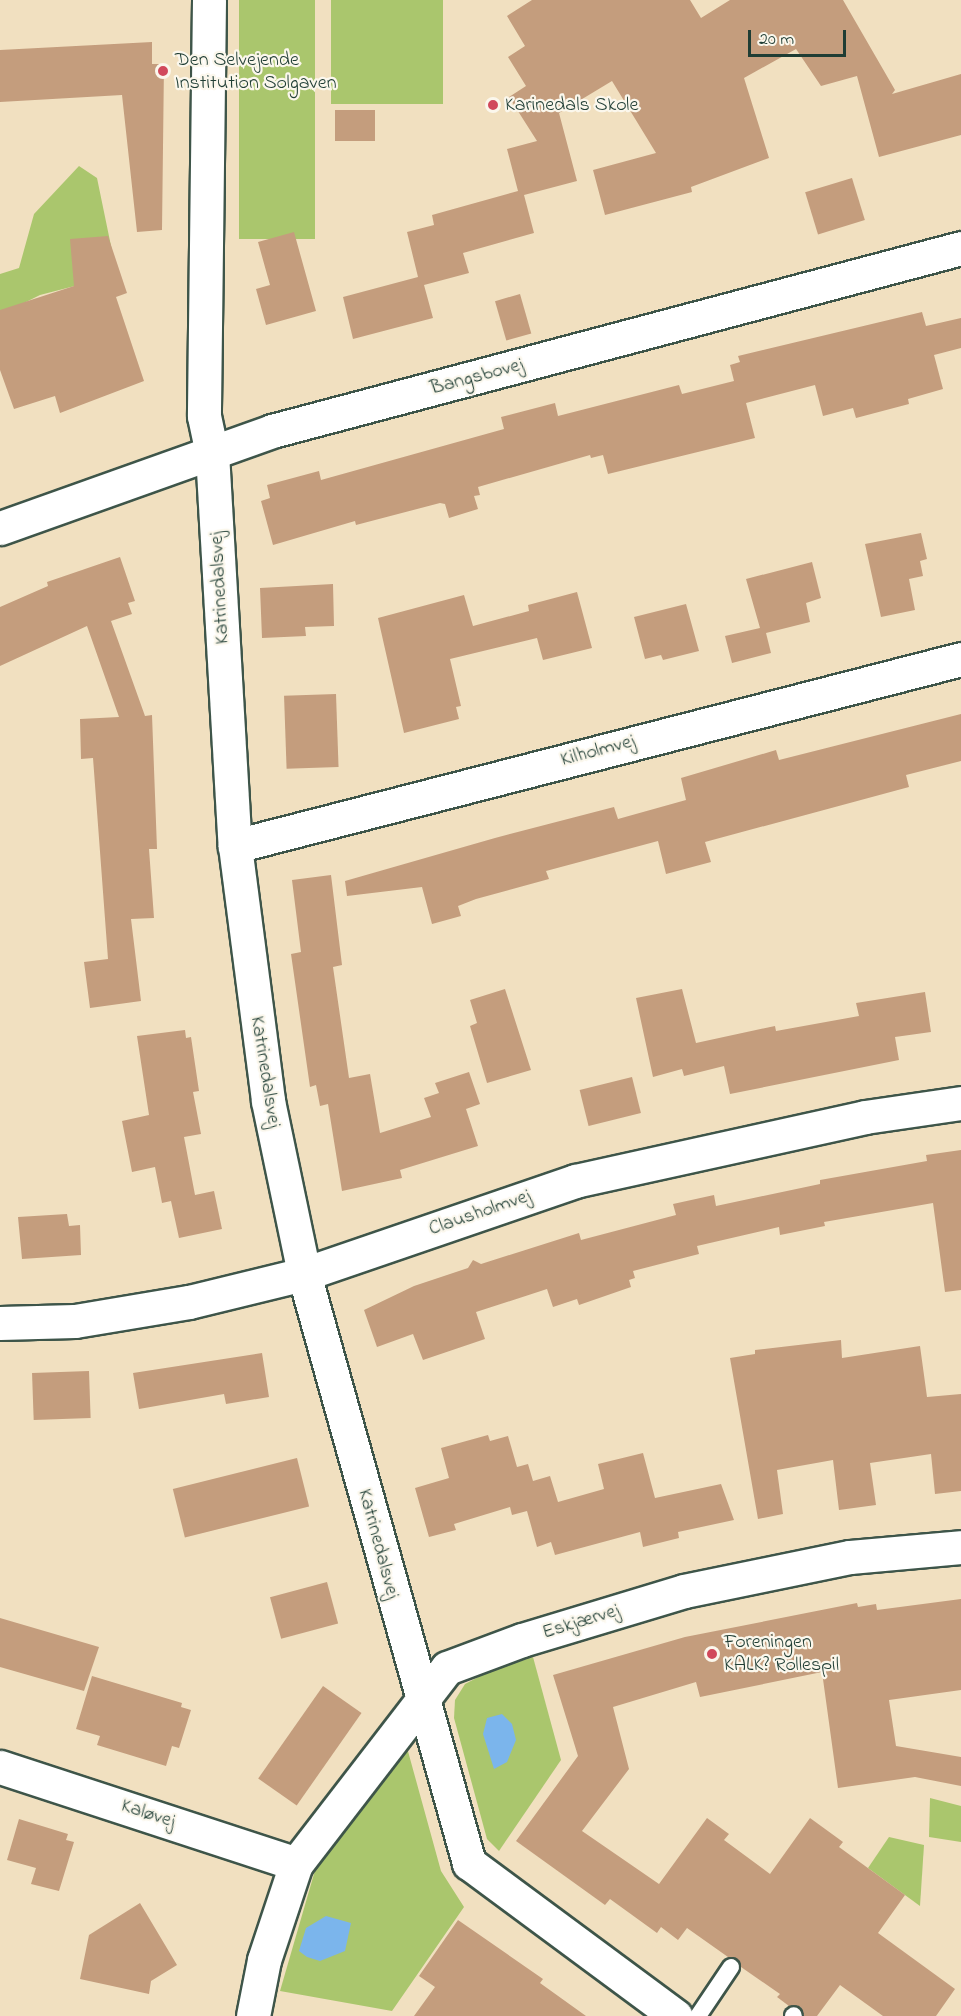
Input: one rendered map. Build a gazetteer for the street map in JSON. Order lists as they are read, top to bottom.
{
  "streets": {
    "street": [
      "Bangsbovej",
      "Katrinedalsvej",
      "Kilholmvej",
      "Clausholmvej",
      "Eskjærvej",
      "Kaløvej"
    ]
  },
  "crossings": [
    ["Bangsbovej", "Katrinedalsvej"],
    ["Katrinedalsvej", "Kilholmvej"],
    ["Katrinedalsvej", "Clausholmvej"],
    ["Katrinedalsvej", "Eskjærvej"],
    ["Eskjærvej", "Kaløvej"]
  ],
  "places": ["Den Selvejende Institution Solgaven", "Karinedals Skole", "Foreningen KALK? Rollespil"],
  "scale_bar": "20 m"
}
